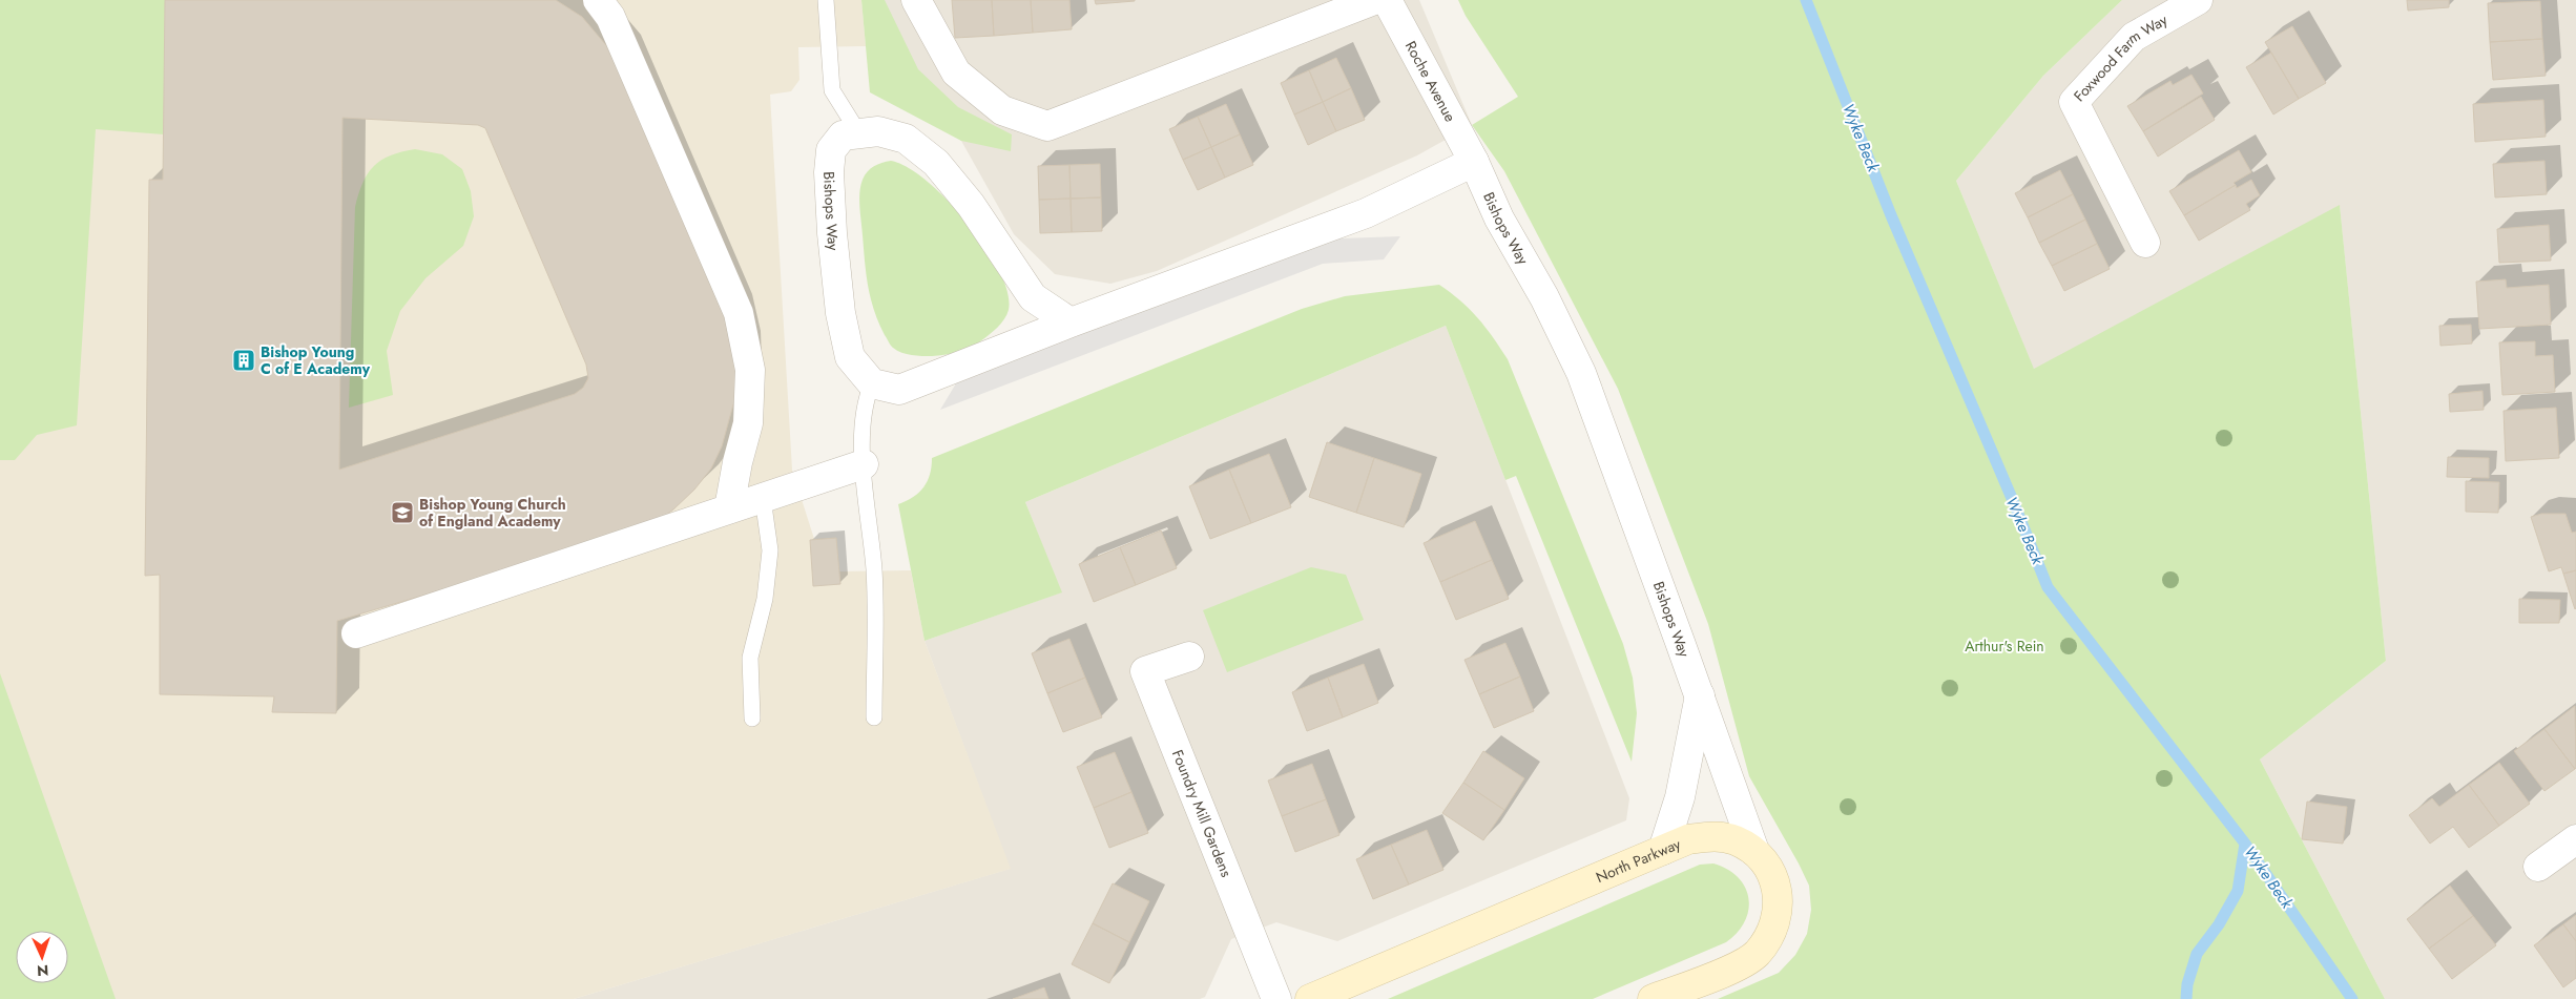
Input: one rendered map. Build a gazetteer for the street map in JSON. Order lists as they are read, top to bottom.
{
  "streets": {
    "street": [
      "Foxwood Farm Way",
      "Roche Avenue",
      "Bishops Way",
      "Foundry Mill Gardens",
      "North Parkway"
    ]
  },
  "crossings": [
    ["Roche Avenue", "Bishops Way"],
    ["Bishops Way", "North Parkway"]
  ],
  "water": ["Wyke Beck"],
  "parks": ["Arthur's Rein"],
  "places": {
    "building": ["Bishop Young C of E Academy"],
    "school or university": ["Bishop Young Church of England Academy"]
  },
  "north": "bottom"
}
